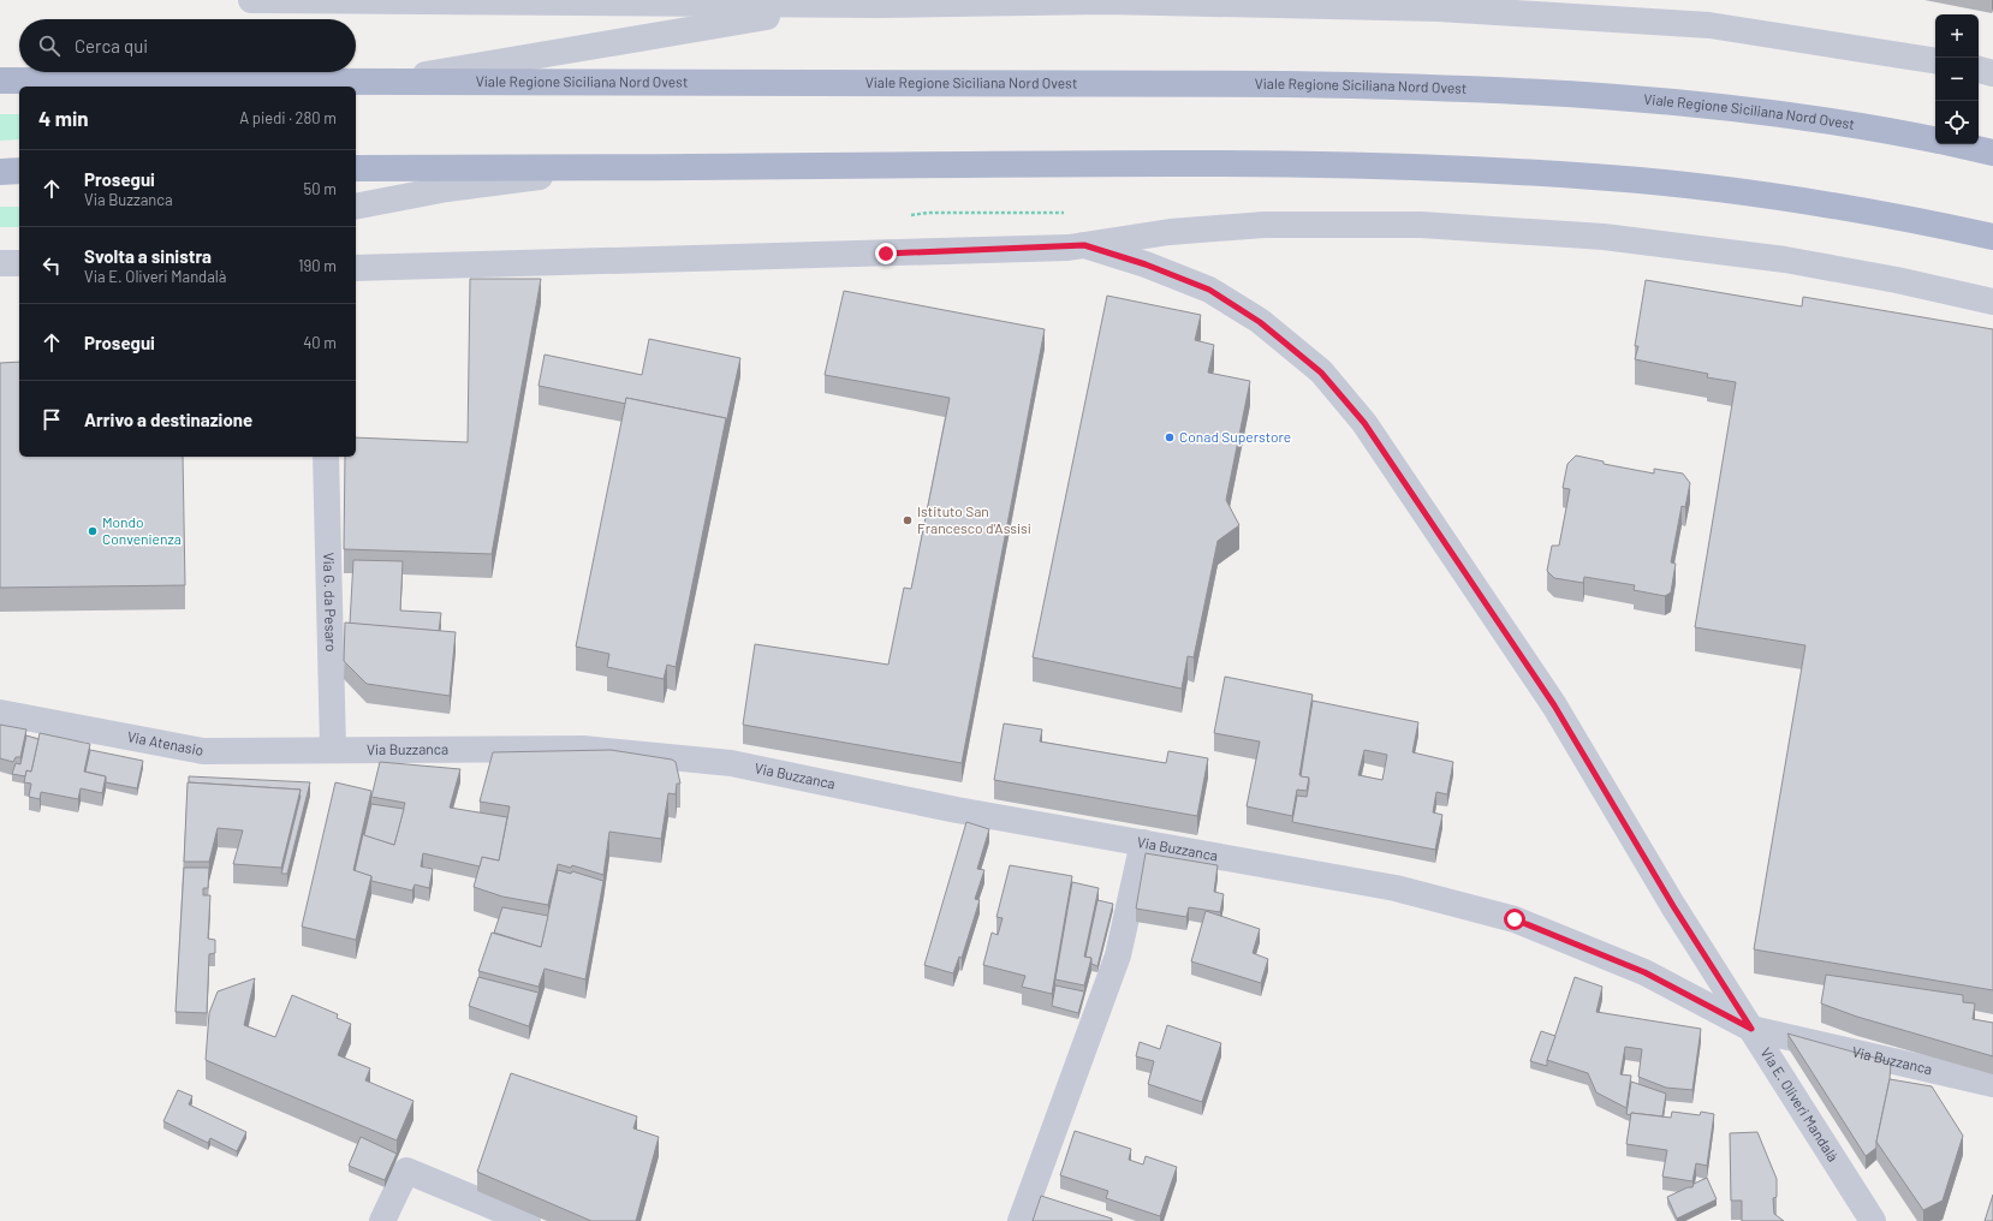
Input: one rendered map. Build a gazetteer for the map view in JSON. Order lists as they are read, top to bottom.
{
  "streets": {
    "main road": ["Viale Regione Siciliana Nord Ovest"],
    "street": [
      "Via G. da Pesaro",
      "Via Atenasio",
      "Via Buzzanca",
      "Via E. Oliveri Mandalà"
    ]
  },
  "crossings": [
    ["Via G. da Pesaro", "Via Atenasio"],
    ["Via G. da Pesaro", "Via Buzzanca"],
    ["Via Atenasio", "Via Buzzanca"],
    ["Via Buzzanca", "Via E. Oliveri Mandalà"]
  ],
  "places": ["Conad Superstore", "Istituto San Francesco d'Assisi", "Mondo Convenienza"],
  "page": {
    "map_buttons": ["+", "−"],
    "search": "Cerca qui",
    "heading": ["4 min", "A piedi · 280 m"],
    "list": [
      ["Prosegui", "Via Buzzanca", "50 m"],
      ["Svolta a sinistra", "Via E. Oliveri Mandalà", "190 m"],
      ["Prosegui", "40 m"],
      "Arrivo a destinazione"
    ]
  }
}
